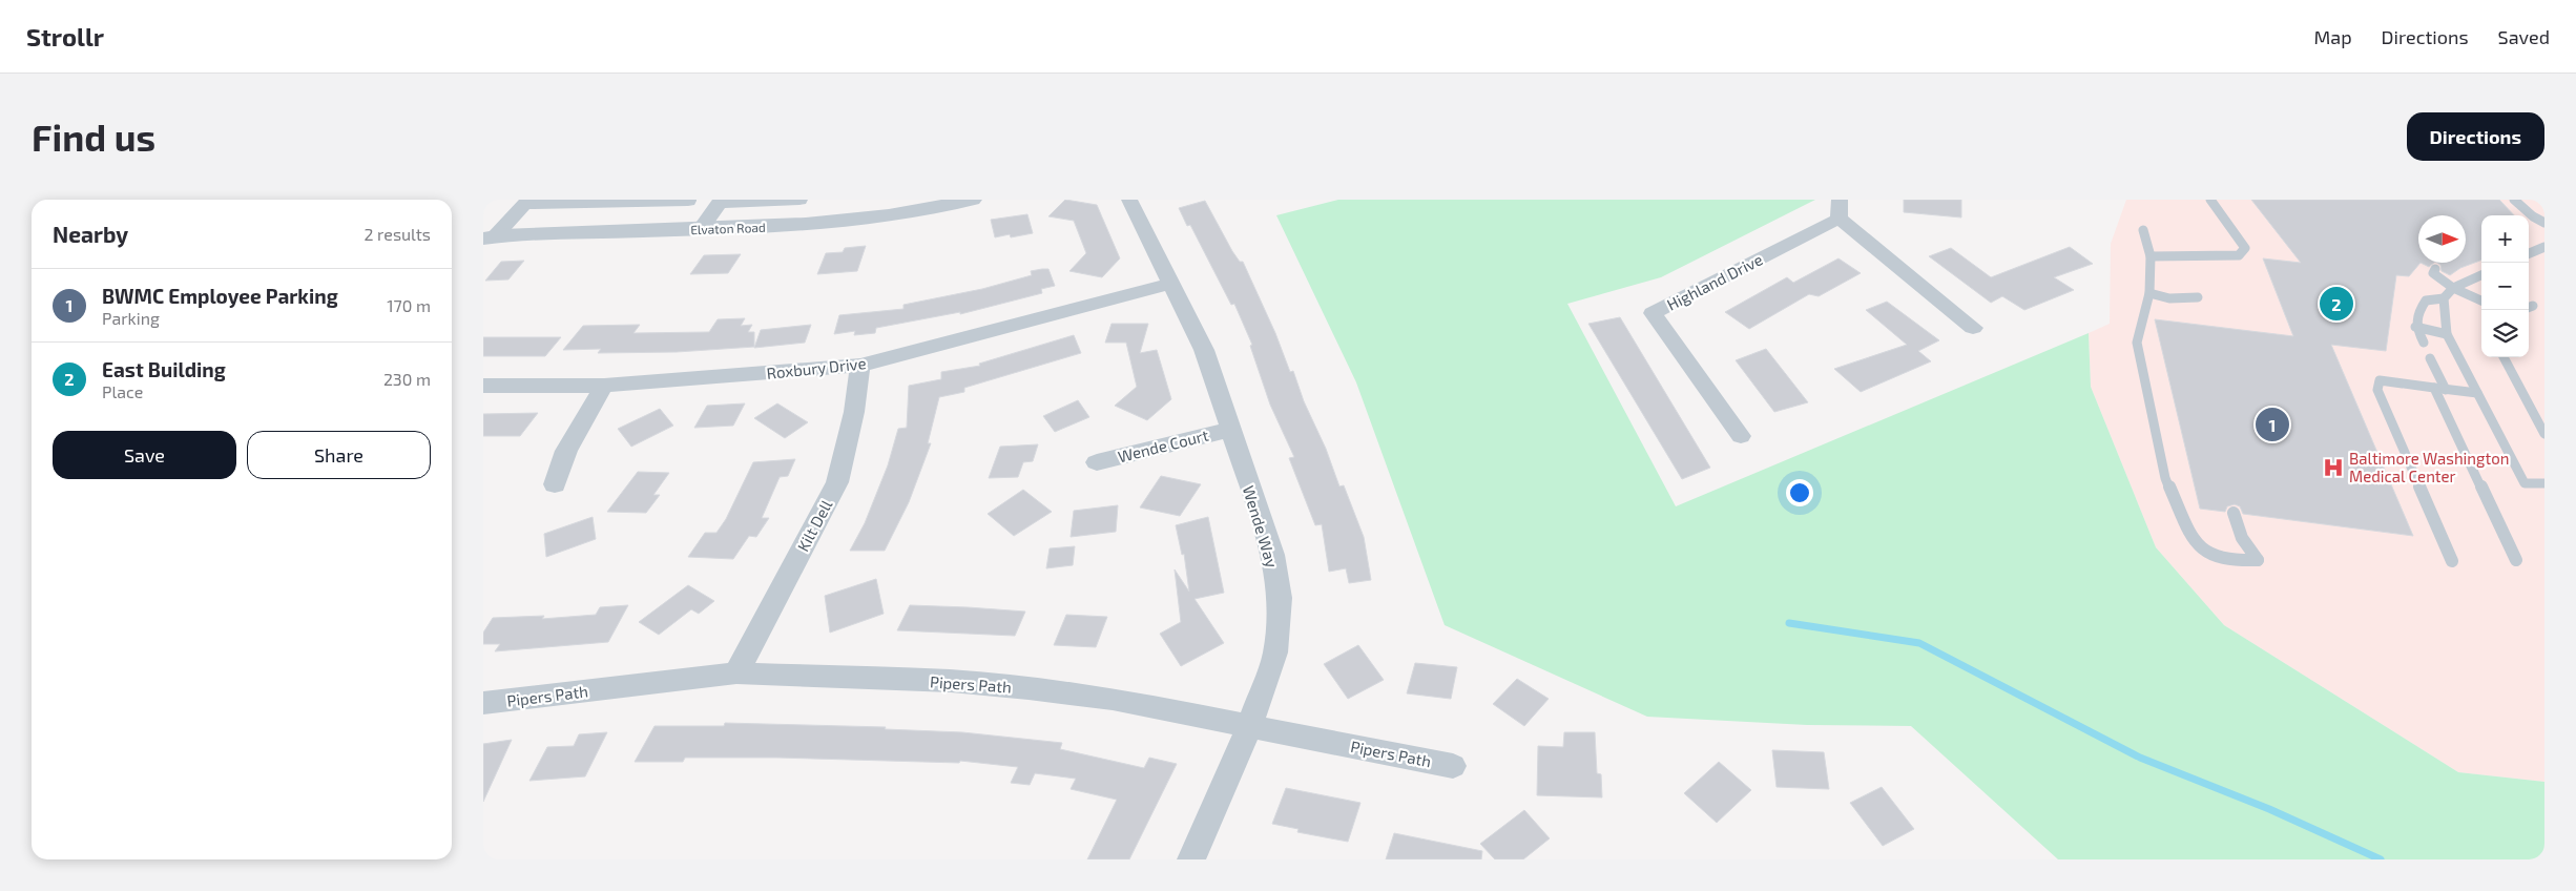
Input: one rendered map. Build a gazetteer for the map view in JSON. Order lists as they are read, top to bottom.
{
  "streets": {
    "street": [
      "Elvaton Road",
      "Highland Drive",
      "Roxbury Drive",
      "Wende Court",
      "Kilt Dell",
      "Wende Way",
      "Pipers Path"
    ]
  },
  "crossings": [
    ["Roxbury Drive", "Kilt Dell"],
    ["Roxbury Drive", "Wende Way"],
    ["Wende Court", "Wende Way"],
    ["Kilt Dell", "Pipers Path"],
    ["Wende Way", "Pipers Path"]
  ],
  "places": {
    "hospital": ["Baltimore Washington Medical Center"]
  },
  "north": "right",
  "page": {
    "header": "Strollr",
    "nav": ["Map", "Directions", "Saved"],
    "buttons": [
      "Directions",
      ["Save", "Share"]
    ],
    "title": "Find us",
    "heading": ["Nearby", "2 results"],
    "map_buttons": ["+", "−"],
    "list": [
      {
        "mark": "1",
        "name": "BWMC Employee Parking",
        "note": "Parking",
        "value": "170 m"
      },
      {
        "mark": "2",
        "name": "East Building",
        "note": "Place",
        "value": "230 m"
      }
    ],
    "pins": ["2", "1"]
  }
}
